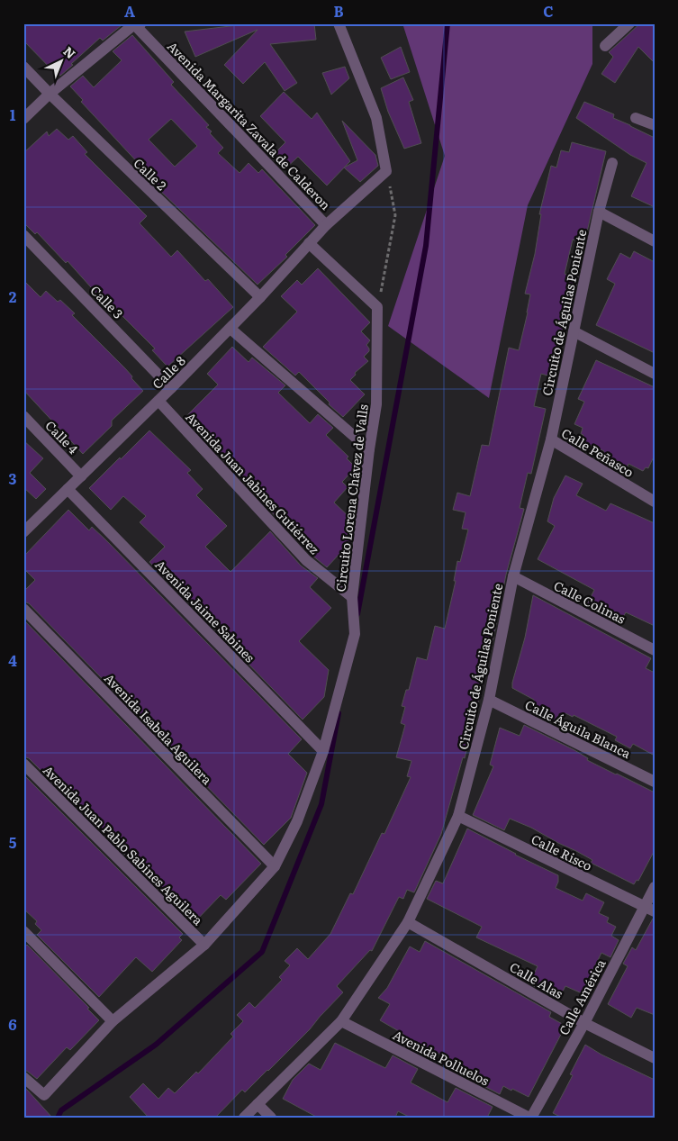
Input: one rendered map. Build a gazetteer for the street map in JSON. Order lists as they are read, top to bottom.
{
  "streets": {
    "street": [
      "Avenida Margarita Zavala de Calderon",
      "Calle 2",
      "Calle 3",
      "Circuito de Águilas Poniente",
      "Calle 8",
      "Calle 4",
      "Calle Peñasco",
      "Avenida Juan Jabines Gutiérrez",
      "Circuito Lorena Chávez de Valls",
      "Calle Colinas",
      "Avenida Jaime Sabines",
      "Avenida Isabela Aguilera",
      "Calle Águila Blanca",
      "Avenida Juan Pablo Sabines Aguilera",
      "Calle Risco",
      "Calle Alas",
      "Calle América",
      "Avenida Polluelos"
    ]
  },
  "crossings": [
    ["Avenida Margarita Zavala de Calderon", "Calle 8"],
    ["Calle 2", "Calle 8"],
    ["Calle 3", "Calle 8"],
    ["Circuito de Águilas Poniente", "Calle Peñasco"],
    ["Circuito de Águilas Poniente", "Calle Colinas"],
    ["Circuito de Águilas Poniente", "Calle Águila Blanca"],
    ["Circuito de Águilas Poniente", "Calle Risco"],
    ["Circuito de Águilas Poniente", "Calle Alas"],
    ["Circuito de Águilas Poniente", "Avenida Polluelos"],
    ["Calle 8", "Calle 4"],
    ["Calle 8", "Avenida Juan Jabines Gutiérrez"],
    ["Calle 8", "Avenida Jaime Sabines"],
    ["Avenida Juan Jabines Gutiérrez", "Circuito Lorena Chávez de Valls"],
    ["Circuito Lorena Chávez de Valls", "Avenida Jaime Sabines"],
    ["Circuito Lorena Chávez de Valls", "Avenida Isabela Aguilera"],
    ["Circuito Lorena Chávez de Valls", "Avenida Juan Pablo Sabines Aguilera"],
    ["Calle Risco", "Calle América"],
    ["Calle Alas", "Calle América"],
    ["Calle América", "Avenida Polluelos"]
  ],
  "north": "top right",
  "grid": {
    "columns": ["A", "B", "C"],
    "rows": [
      "1",
      "2",
      "3",
      "4",
      "5",
      "6"
    ]
  }
}
